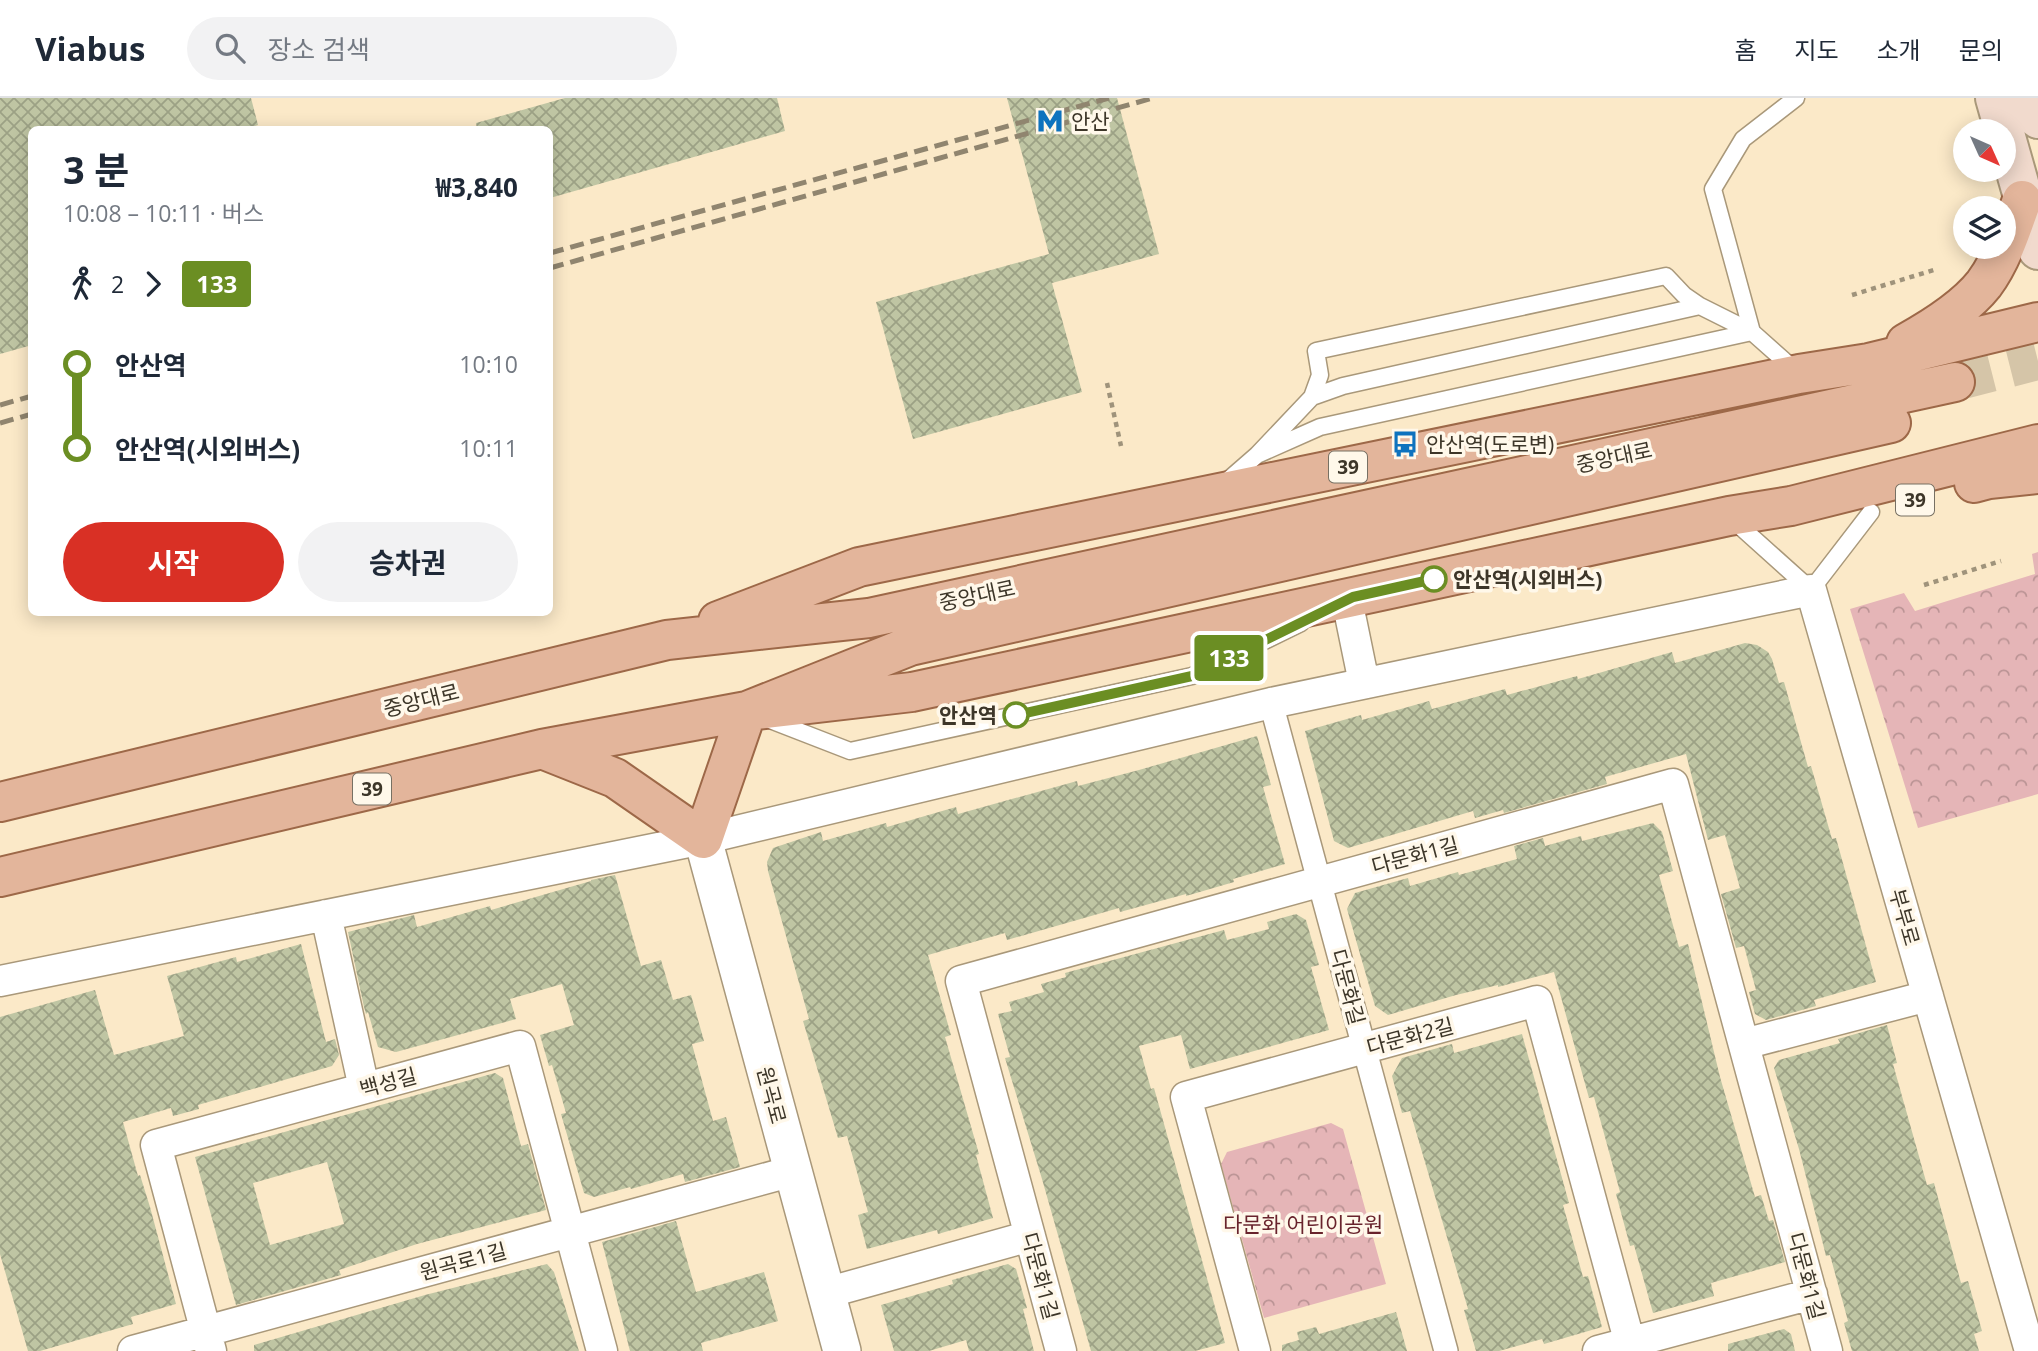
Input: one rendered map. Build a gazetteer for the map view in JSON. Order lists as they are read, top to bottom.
{
  "streets": {
    "main road": ["중앙대로", "39"],
    "street": [
      "다문화1길",
      "부부로",
      "다문화길",
      "다문화2길",
      "백성길",
      "원곡로",
      "원곡로1길"
    ]
  },
  "crossings": [
    ["중앙대로", "39"],
    ["다문화1길", "다문화길"],
    ["다문화길", "다문화2길"],
    ["백성길", "원곡로1길"],
    ["원곡로", "원곡로1길"]
  ],
  "parks": ["다문화 어린이공원"],
  "places": {
    "metro station": ["안산"],
    "bus stop": ["안산역(도로변)"],
    "other": ["안산역(시외버스)", "안산역"]
  },
  "lines": ["bus line 133"],
  "north": "bottom right",
  "page": {
    "header": "Viabus",
    "search": "장소 검색",
    "nav": [
      "홈",
      "지도",
      "소개",
      "문의"
    ],
    "on_map": "133",
    "heading": ["3 분", "10:08 – 10:11 · 버스", "₩3,840"],
    "legs": ["2", "133"],
    "list": [
      {
        "name": "안산역",
        "value": "10:10"
      },
      {
        "name": "안산역(시외버스)",
        "value": "10:11"
      }
    ],
    "buttons": ["시작", "승차권"]
  }
}
